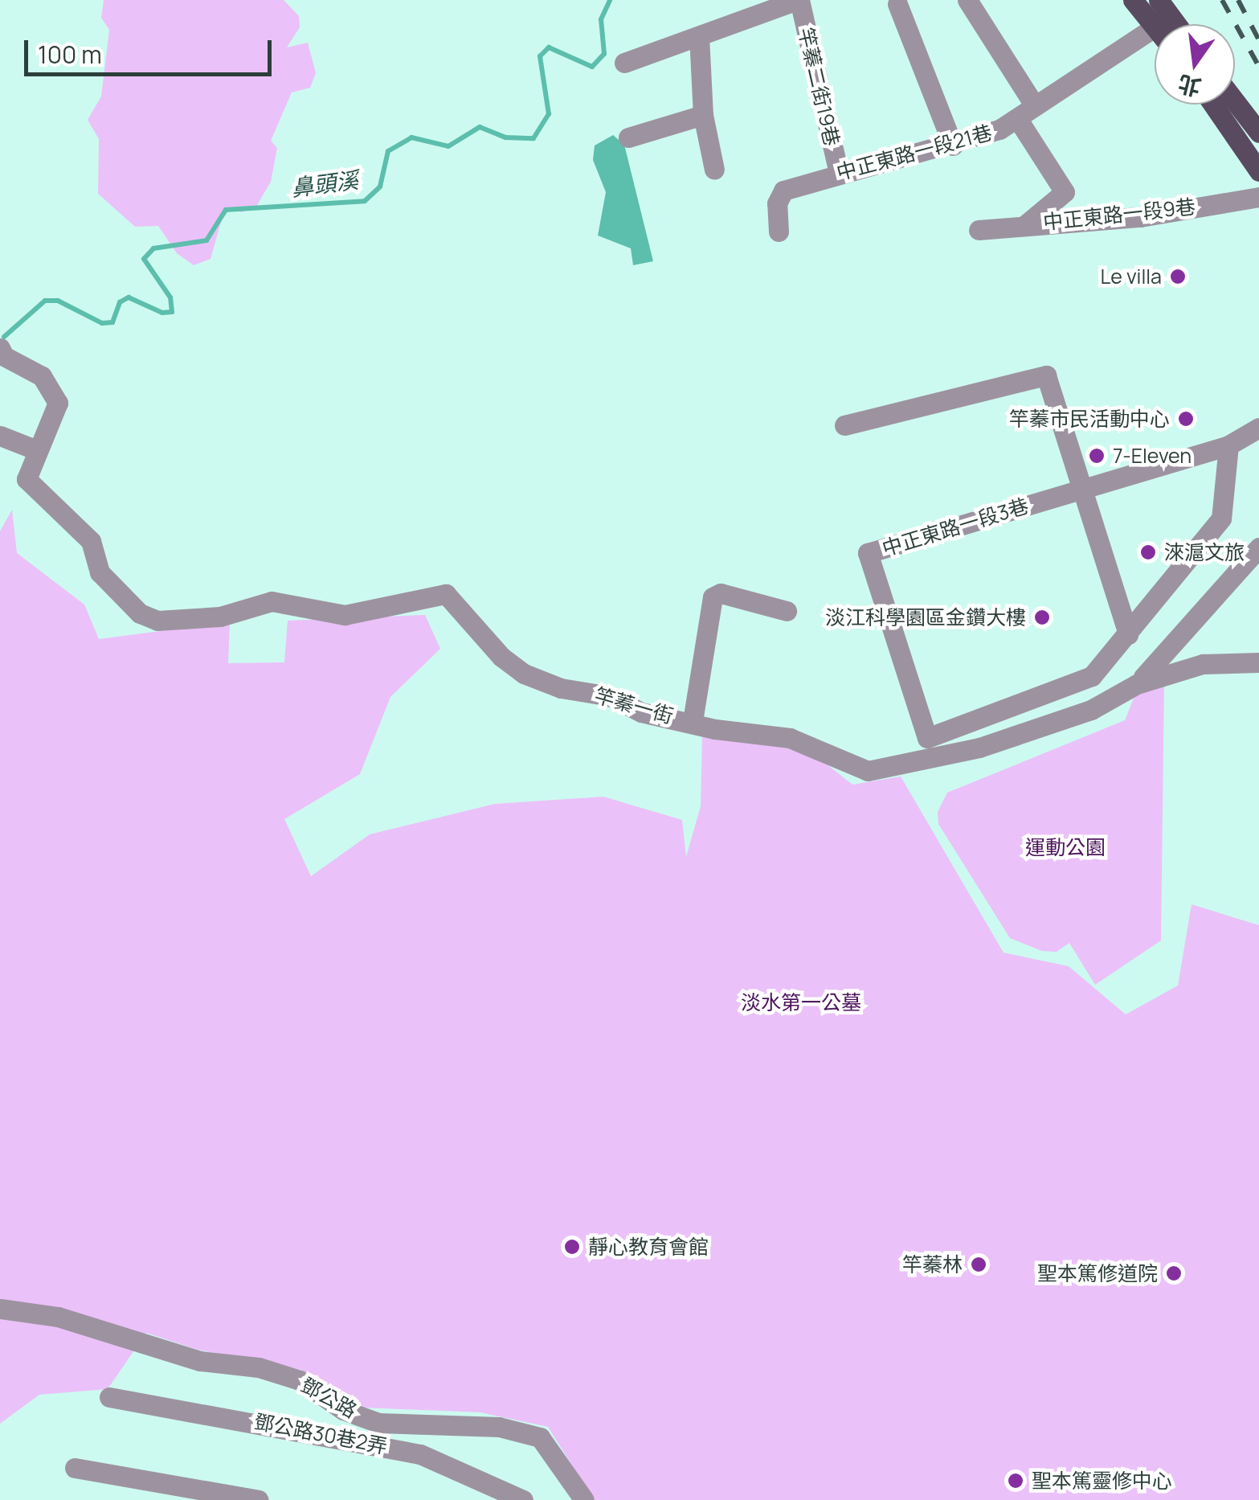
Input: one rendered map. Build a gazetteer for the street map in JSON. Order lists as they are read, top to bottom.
{
  "streets": {
    "street": [
      "竿蓁二街19巷",
      "中正東路一段21巷",
      "中正東路一段9巷",
      "中正東路一段3巷",
      "竿蓁一街",
      "鄧公路",
      "鄧公路30巷2弄"
    ]
  },
  "crossings": [
    ["竿蓁二街19巷", "中正東路一段21巷"]
  ],
  "water": ["鼻頭溪"],
  "parks": ["運動公園", "淡水第一公墓"],
  "places": [
    "Le villa",
    "竿蓁市民活動中心",
    "7-Eleven",
    "淶滬文旅",
    "淡江科學園區金鑽大樓",
    "靜心教育會館",
    "竿蓁林",
    "聖本篤修道院",
    "聖本篤靈修中心"
  ],
  "scale_bar": "100 m",
  "north": "bottom"
}
